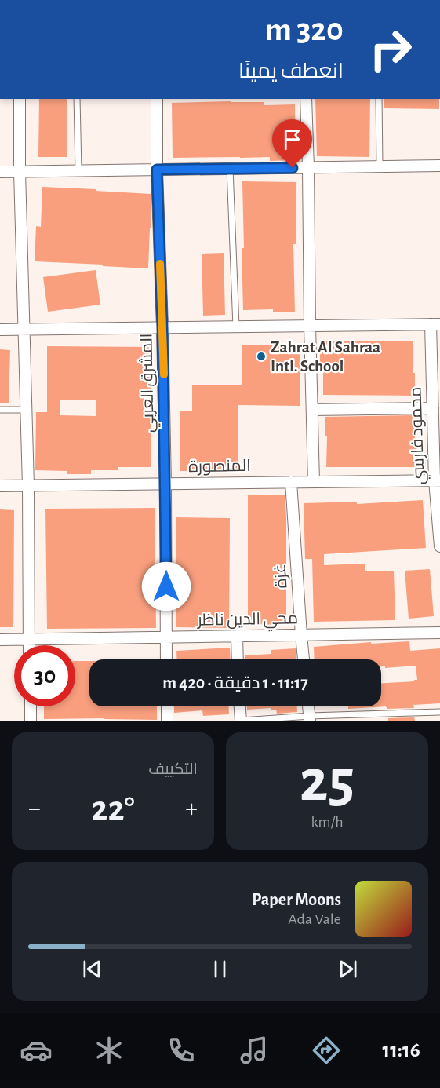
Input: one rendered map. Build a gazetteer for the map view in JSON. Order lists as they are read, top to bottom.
{
  "streets": {
    "street": [
      "المشرق العربي",
      "محمود فارسي",
      "المنصورة",
      "غزة",
      "محي الدين ناظر"
    ]
  },
  "crossings": [
    ["المشرق العربي", "المنصورة"],
    ["المشرق العربي", "محي الدين ناظر"],
    ["محمود فارسي", "المنصورة"],
    ["المنصورة", "غزة"],
    ["غزة", "محي الدين ناظر"]
  ],
  "places": ["Zahrat Al Sahraa Intl. School"],
  "page": {
    "turn": ["320 m", "انعطف يمينًا"],
    "limit": "30",
    "trip": "11:17 · 1 دقيقة · 420 m",
    "tile": [
      ["25", "km/h"],
      "التكييف"
    ],
    "heat": ["−", "22°", "+"],
    "song": ["Paper Moons", "Ada Vale"],
    "tabs": "11:16"
  }
}
